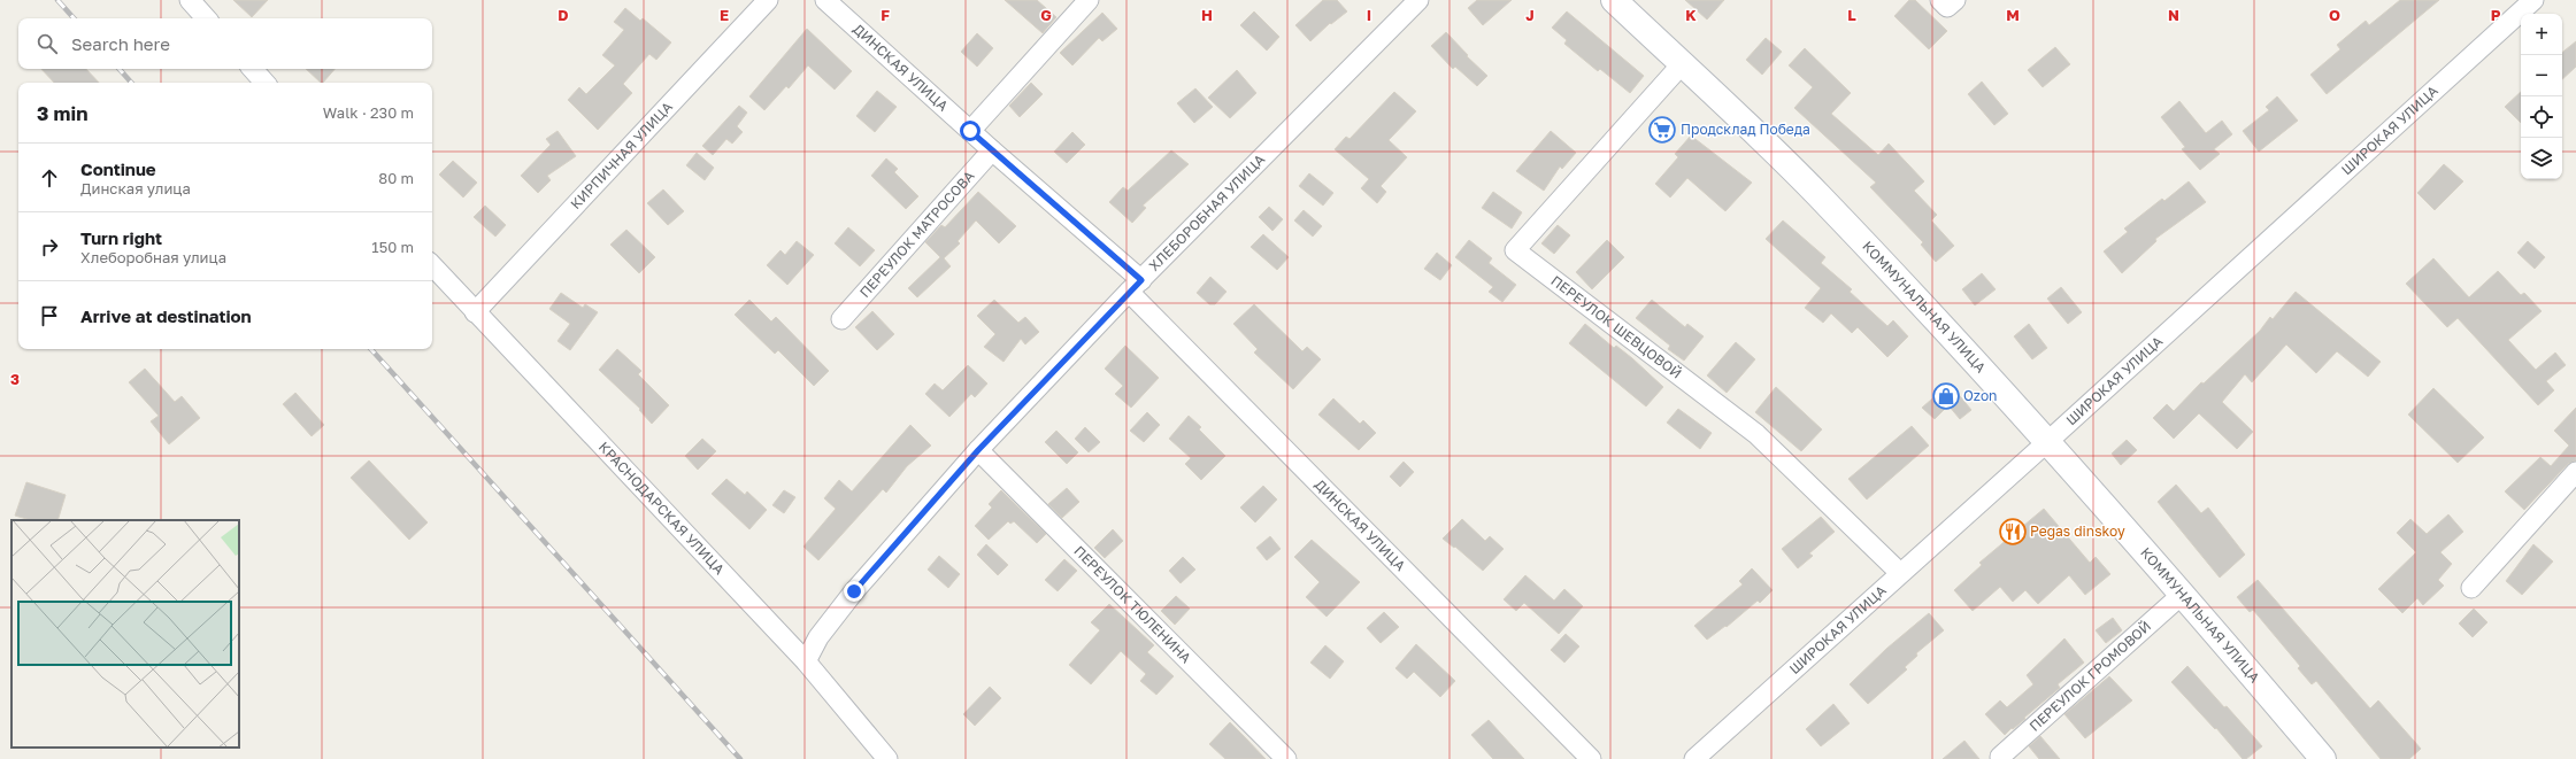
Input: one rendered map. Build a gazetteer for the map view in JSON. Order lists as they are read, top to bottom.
{
  "streets": {
    "street": [
      "ДИНСКАЯ УЛИЦА",
      "ШИРОКАЯ УЛИЦА",
      "КИРПИЧНАЯ УЛИЦА",
      "ХЛЕБОРОБНАЯ УЛИЦА",
      "ПЕРЕУЛОК МАТРОСОВА",
      "КОММУНАЛЬНАЯ УЛИЦА",
      "ПЕРЕУЛОК ШЕВЦОВОЙ",
      "КРАСНОДАРСКАЯ УЛИЦА",
      "ПЕРЕУЛОК ТЮЛЕНИНА",
      "ПЕРЕУЛОК ГРОМОВОЙ"
    ]
  },
  "crossings": [
    ["ДИНСКАЯ УЛИЦА", "ХЛЕБОРОБНАЯ УЛИЦА"],
    ["ДИНСКАЯ УЛИЦА", "ПЕРЕУЛОК МАТРОСОВА"],
    ["ШИРОКАЯ УЛИЦА", "КОММУНАЛЬНАЯ УЛИЦА"],
    ["ШИРОКАЯ УЛИЦА", "ПЕРЕУЛОК ШЕВЦОВОЙ"],
    ["КИРПИЧНАЯ УЛИЦА", "КРАСНОДАРСКАЯ УЛИЦА"],
    ["ХЛЕБОРОБНАЯ УЛИЦА", "КРАСНОДАРСКАЯ УЛИЦА"],
    ["ХЛЕБОРОБНАЯ УЛИЦА", "ПЕРЕУЛОК ТЮЛЕНИНА"],
    ["КОММУНАЛЬНАЯ УЛИЦА", "ПЕРЕУЛОК ШЕВЦОВОЙ"],
    ["КОММУНАЛЬНАЯ УЛИЦА", "ПЕРЕУЛОК ГРОМОВОЙ"]
  ],
  "places": {
    "supermarket": ["Продсклад Победа"],
    "shop": ["Ozon"],
    "restaurant": ["Pegas dinskoy"]
  },
  "page": {
    "map_buttons": ["+", "−"],
    "search": "Search here",
    "heading": ["3 min", "Walk · 230 m"],
    "list": [
      ["Continue", "Динская улица", "80 m"],
      ["Turn right", "Хлеборобная улица", "150 m"],
      "Arrive at destination"
    ]
  },
  "grid": {
    "columns": [
      "D",
      "E",
      "F",
      "G",
      "H",
      "I",
      "J",
      "K",
      "L",
      "M",
      "N",
      "O",
      "P"
    ],
    "rows": ["3"]
  }
}
